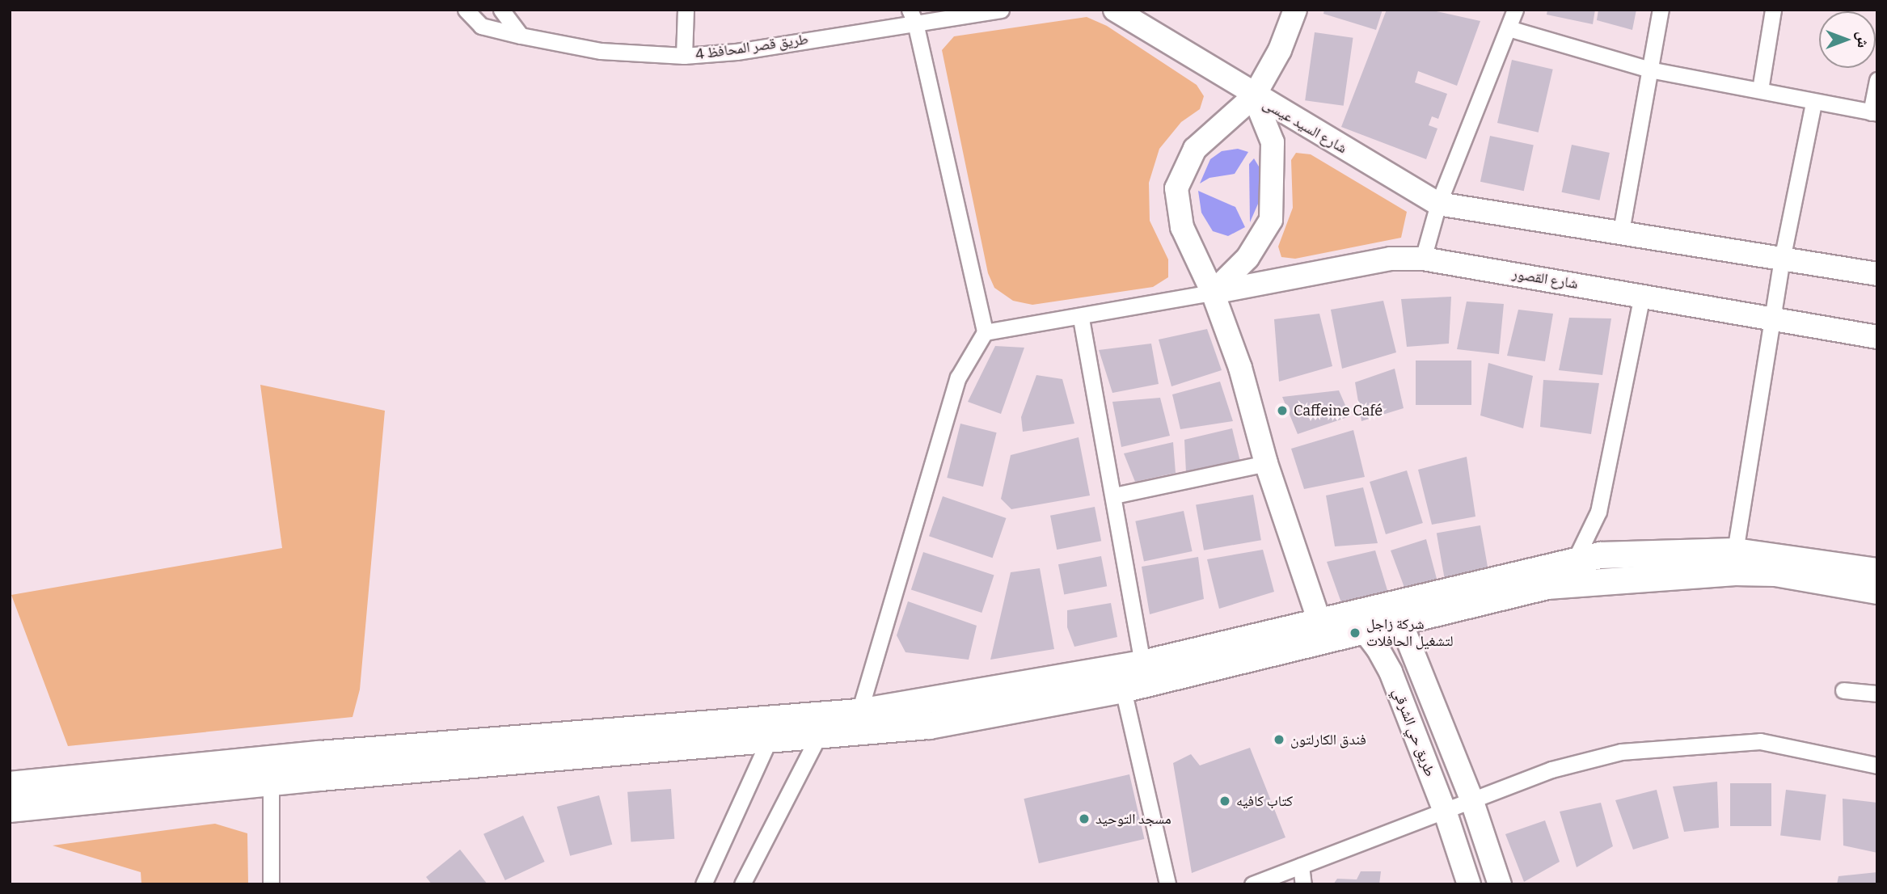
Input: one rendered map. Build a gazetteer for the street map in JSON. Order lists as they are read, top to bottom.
{
  "streets": {
    "street": [
      "طريق قصر المحافظ 4",
      "شارع السيد عيسى",
      "شارع القصور",
      "طريق حي الشرقي"
    ]
  },
  "places": [
    "Caffeine Café",
    "شركة زاجل لتشغيل الحافلات",
    "فندق الكارلتون",
    "كتاب كافيه",
    "مسجد التوحيد"
  ],
  "north": "right"
}
